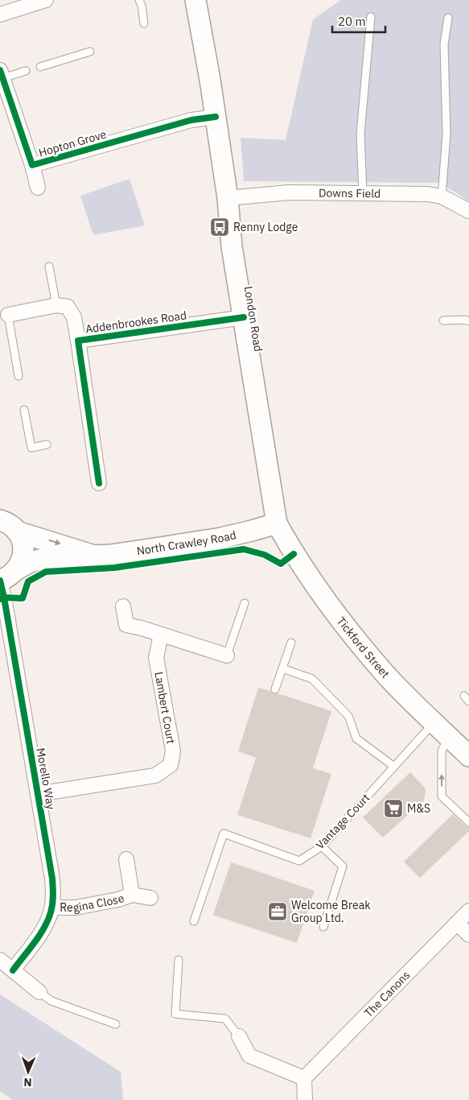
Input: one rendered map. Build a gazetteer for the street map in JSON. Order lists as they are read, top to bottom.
{
  "streets": {
    "main road": ["London Road", "North Crawley Road", "Tickford Street"],
    "street": [
      "Hopton Grove",
      "Downs Field",
      "Addenbrookes Road",
      "Lambert Court",
      "Morello Way",
      "Regina Close",
      "The Canons"
    ],
    "lane": ["Vantage Court"]
  },
  "crossings": [
    ["Hopton Grove", "London Road"],
    ["Downs Field", "London Road"],
    ["London Road", "Addenbrookes Road"],
    ["London Road", "North Crawley Road"],
    ["London Road", "Tickford Street"],
    ["North Crawley Road", "Tickford Street"],
    ["North Crawley Road", "Morello Way"],
    ["Tickford Street", "Vantage Court"],
    ["Lambert Court", "Morello Way"],
    ["Morello Way", "Regina Close"]
  ],
  "places": {
    "bus stop": ["Renny Lodge"],
    "supermarket": ["M&S"],
    "office": ["Welcome Break Group Ltd."]
  },
  "scale_bar": "20 m",
  "north": "bottom"
}
